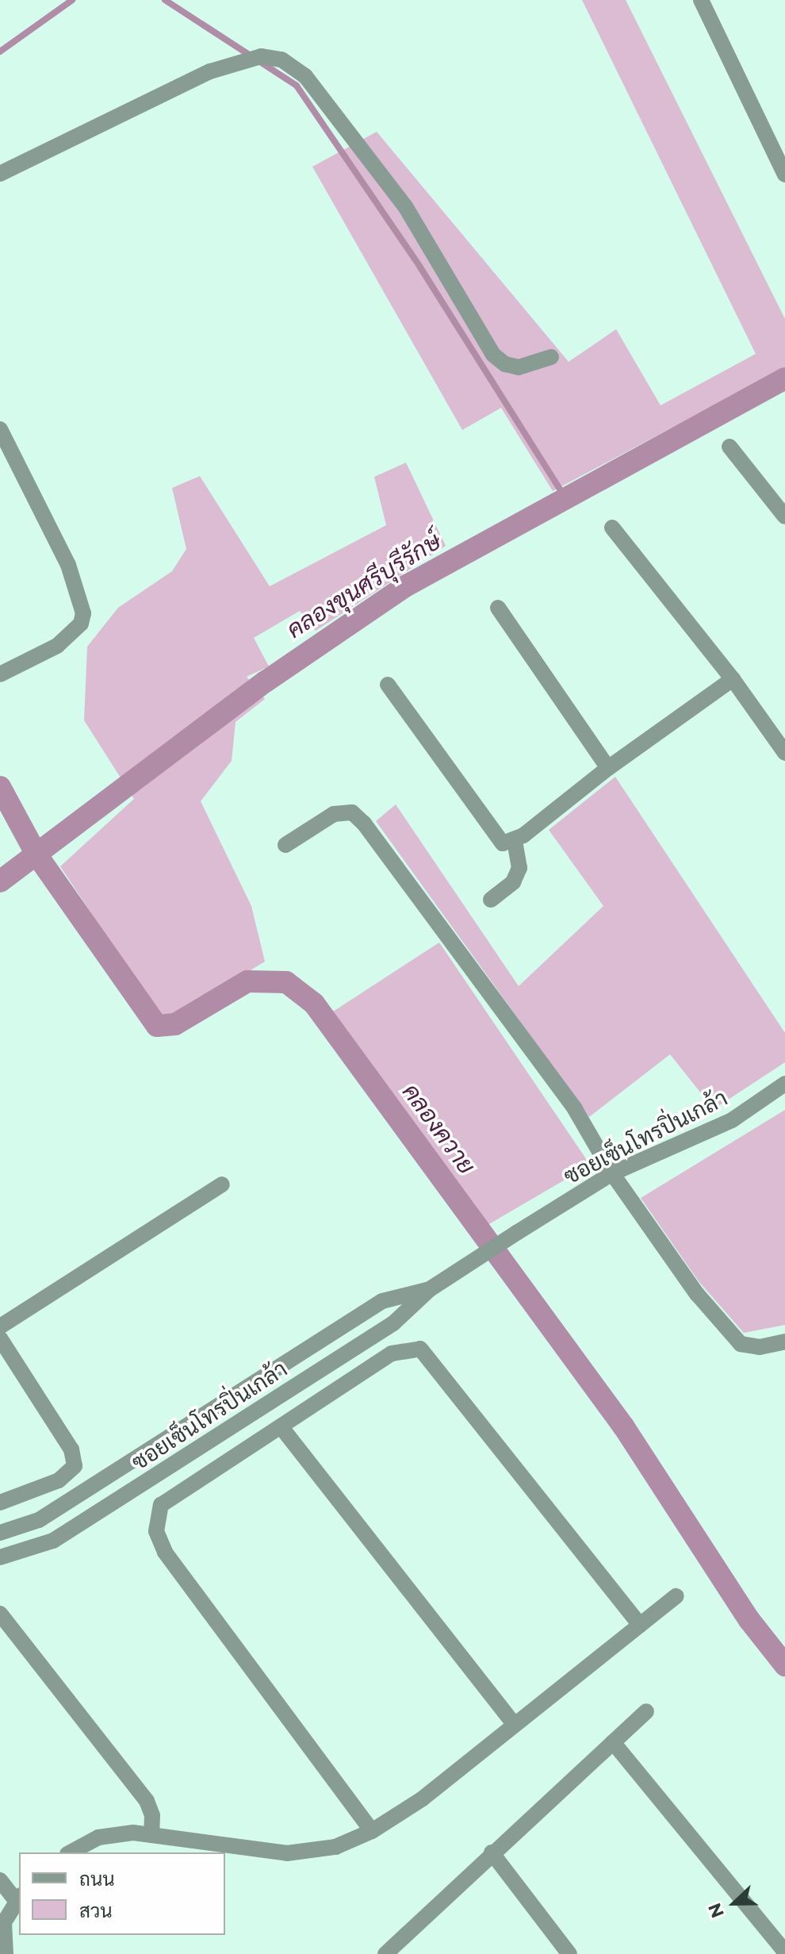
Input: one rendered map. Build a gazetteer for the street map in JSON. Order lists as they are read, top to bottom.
{
  "streets": {
    "street": ["ซอยเซ็นโทรปิ่นเกล้า"]
  },
  "water": ["คลองขุนศรีบุรีรักษ์", "คลองควาย"],
  "legend": ["ถนน", "สวน"],
  "north": "left"
}
